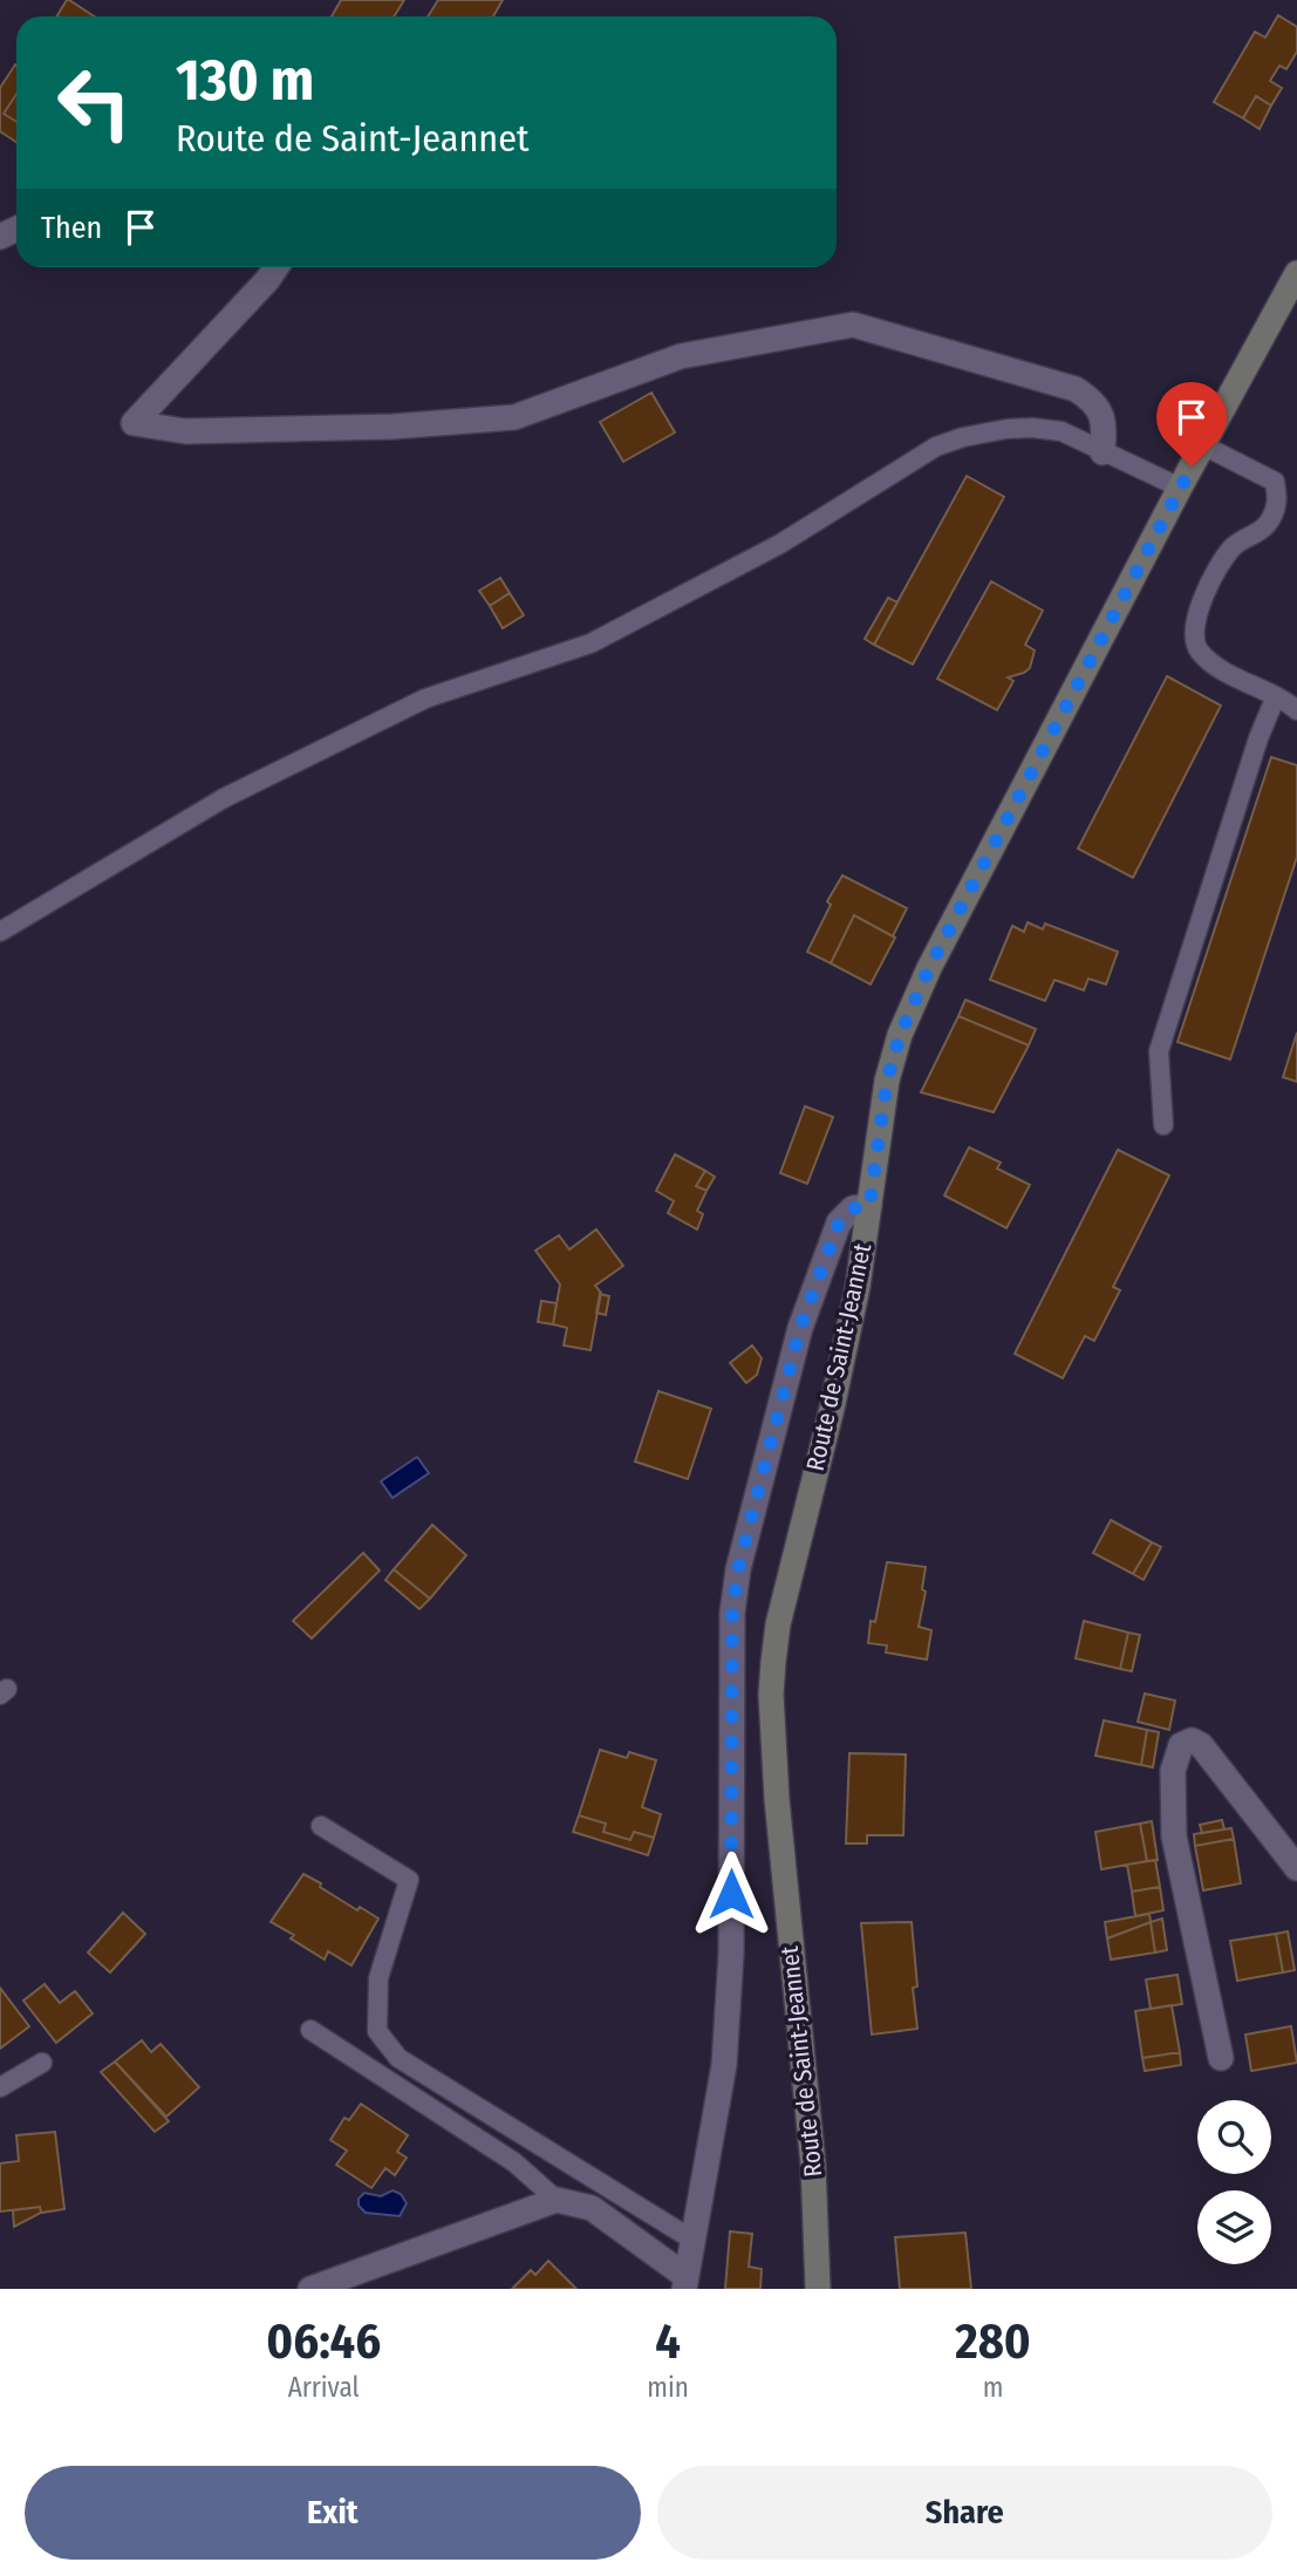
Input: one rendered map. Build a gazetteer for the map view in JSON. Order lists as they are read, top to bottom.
{
  "streets": {
    "main road": ["Route de Saint-Jeannet"]
  },
  "page": {
    "turn": ["130 m", "Route de Saint-Jeannet"],
    "then": "Then",
    "eta": [
      "06:46",
      "Arrival",
      "4",
      "min",
      "280",
      "m"
    ],
    "buttons": ["Exit", "Share"]
  }
}
